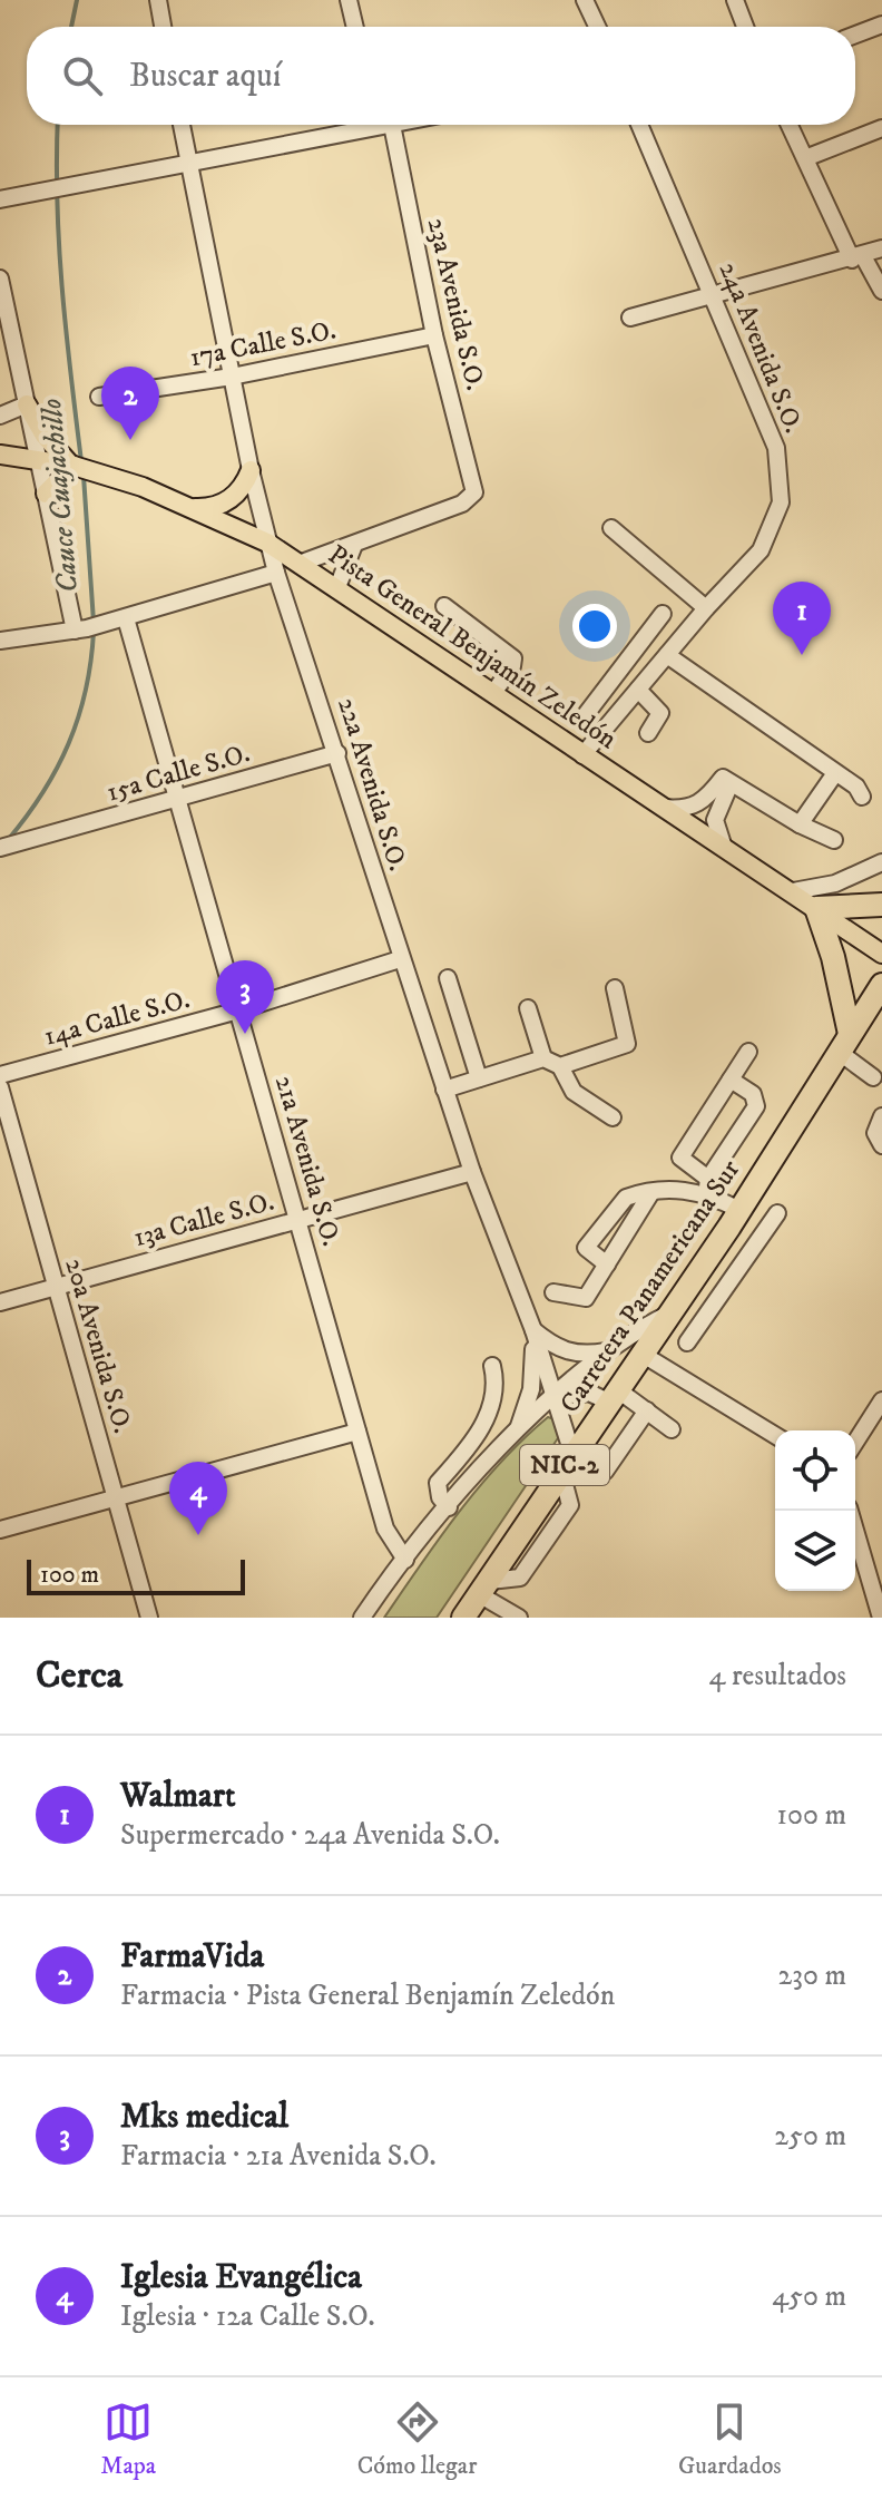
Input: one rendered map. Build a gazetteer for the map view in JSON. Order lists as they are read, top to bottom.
{
  "streets": {
    "highway": ["Carretera Panamericana Sur", "NIC-2"],
    "main road": ["Pista General Benjamín Zeledón"],
    "street": [
      "23a Avenida S.O.",
      "17a Calle S.O.",
      "24a Avenida S.O.",
      "15a Calle S.O.",
      "22a Avenida S.O.",
      "14a Calle S.O.",
      "21a Avenida S.O.",
      "13a Calle S.O.",
      "20a Avenida S.O."
    ]
  },
  "crossings": [
    ["23a Avenida S.O.", "17a Calle S.O."],
    ["17a Calle S.O.", "22a Avenida S.O."],
    ["24a Avenida S.O.", "Pista General Benjamín Zeledón"],
    ["Pista General Benjamín Zeledón", "22a Avenida S.O."],
    ["15a Calle S.O.", "22a Avenida S.O."],
    ["15a Calle S.O.", "21a Avenida S.O."],
    ["22a Avenida S.O.", "14a Calle S.O."],
    ["22a Avenida S.O.", "13a Calle S.O."],
    ["22a Avenida S.O.", "Carretera Panamericana Sur"],
    ["14a Calle S.O.", "21a Avenida S.O."],
    ["21a Avenida S.O.", "13a Calle S.O."],
    ["13a Calle S.O.", "20a Avenida S.O."]
  ],
  "water": ["Cauce Cuajachillo"],
  "scale_bar": "100 m",
  "page": {
    "search": "Buscar aquí",
    "pins": [
      "2",
      "1",
      "3",
      "4"
    ],
    "scale": "100 m",
    "heading": ["Cerca", "4 resultados"],
    "list": [
      {
        "mark": "1",
        "name": "Walmart",
        "note": "Supermercado · 24a Avenida S.O.",
        "value": "100 m"
      },
      {
        "mark": "2",
        "name": "FarmaVida",
        "note": "Farmacia · Pista General Benjamín Zeledón",
        "value": "230 m"
      },
      {
        "mark": "3",
        "name": "Mks medical",
        "note": "Farmacia · 21a Avenida S.O.",
        "value": "250 m"
      },
      {
        "mark": "4",
        "name": "Iglesia Evangélica",
        "note": "Iglesia · 12a Calle S.O.",
        "value": "450 m"
      }
    ],
    "nav": ["Mapa", "Cómo llegar", "Guardados"]
  }
}
